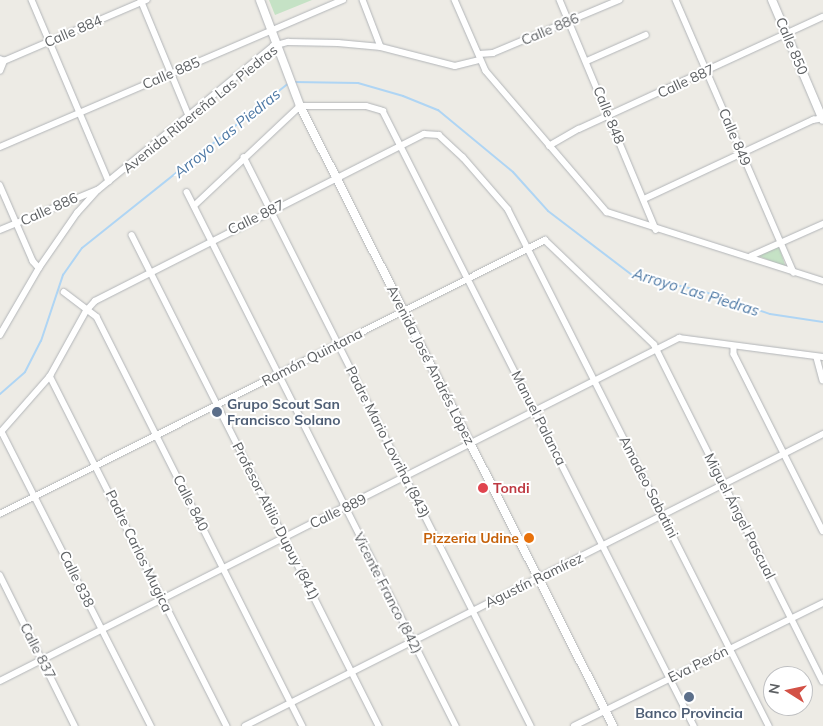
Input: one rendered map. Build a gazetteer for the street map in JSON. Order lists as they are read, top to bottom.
{
  "streets": {
    "main road": ["Calle 850", "Avenida José Andrés López"],
    "street": [
      "Calle 886",
      "Calle 884",
      "Calle 885",
      "Calle 887",
      "Avenida Ribereña Las Piedras",
      "Calle 848",
      "Calle 849",
      "Ramón Quintana",
      "Manuel Palanca",
      "Padre Mario Lovriha (843)",
      "Amadeo Sabatini",
      "Calle 840",
      "Calle 889",
      "Miguel Ángel Pascual",
      "Profesor Atilio Dupuy (841)",
      "Padre Carlos Mugica",
      "Calle 838",
      "Agustín Ramírez",
      "Vicente Franco (842)",
      "Calle 837",
      "Eva Perón"
    ]
  },
  "crossings": [
    ["Calle 886", "Avenida Ribereña Las Piedras"],
    ["Calle 886", "Calle 848"],
    ["Calle 850", "Calle 887"],
    ["Calle 885", "Avenida José Andrés López"],
    ["Calle 887", "Calle 848"],
    ["Calle 887", "Calle 849"],
    ["Calle 887", "Ramón Quintana"],
    ["Calle 887", "Avenida José Andrés López"],
    ["Calle 887", "Manuel Palanca"],
    ["Calle 887", "Padre Mario Lovriha (843)"],
    ["Calle 887", "Amadeo Sabatini"],
    ["Calle 887", "Calle 840"],
    ["Calle 887", "Profesor Atilio Dupuy (841)"],
    ["Calle 887", "Vicente Franco (842)"],
    ["Avenida Ribereña Las Piedras", "Avenida José Andrés López"],
    ["Ramón Quintana", "Avenida José Andrés López"],
    ["Ramón Quintana", "Manuel Palanca"],
    ["Ramón Quintana", "Padre Mario Lovriha (843)"],
    ["Ramón Quintana", "Amadeo Sabatini"],
    ["Ramón Quintana", "Calle 840"],
    ["Ramón Quintana", "Calle 889"],
    ["Ramón Quintana", "Miguel Ángel Pascual"],
    ["Ramón Quintana", "Profesor Atilio Dupuy (841)"],
    ["Ramón Quintana", "Padre Carlos Mugica"],
    ["Ramón Quintana", "Calle 838"],
    ["Ramón Quintana", "Vicente Franco (842)"],
    ["Avenida José Andrés López", "Manuel Palanca"],
    ["Avenida José Andrés López", "Calle 889"],
    ["Avenida José Andrés López", "Agustín Ramírez"],
    ["Avenida José Andrés López", "Eva Perón"],
    ["Manuel Palanca", "Calle 889"],
    ["Manuel Palanca", "Agustín Ramírez"],
    ["Manuel Palanca", "Eva Perón"],
    ["Padre Mario Lovriha (843)", "Calle 889"],
    ["Padre Mario Lovriha (843)", "Agustín Ramírez"],
    ["Amadeo Sabatini", "Calle 889"],
    ["Amadeo Sabatini", "Agustín Ramírez"],
    ["Amadeo Sabatini", "Eva Perón"],
    ["Calle 840", "Calle 889"],
    ["Calle 840", "Agustín Ramírez"],
    ["Calle 889", "Miguel Ángel Pascual"],
    ["Calle 889", "Profesor Atilio Dupuy (841)"],
    ["Calle 889", "Padre Carlos Mugica"],
    ["Calle 889", "Calle 838"],
    ["Calle 889", "Vicente Franco (842)"],
    ["Calle 889", "Calle 837"],
    ["Miguel Ángel Pascual", "Agustín Ramírez"],
    ["Miguel Ángel Pascual", "Eva Perón"],
    ["Profesor Atilio Dupuy (841)", "Agustín Ramírez"],
    ["Agustín Ramírez", "Vicente Franco (842)"]
  ],
  "water": ["Arroyo Las Piedras"],
  "places": [
    "Grupo Scout San Francisco Solano",
    "Tondi",
    "Pizzeria Udine",
    "Banco Provincia"
  ],
  "north": "left"
}
